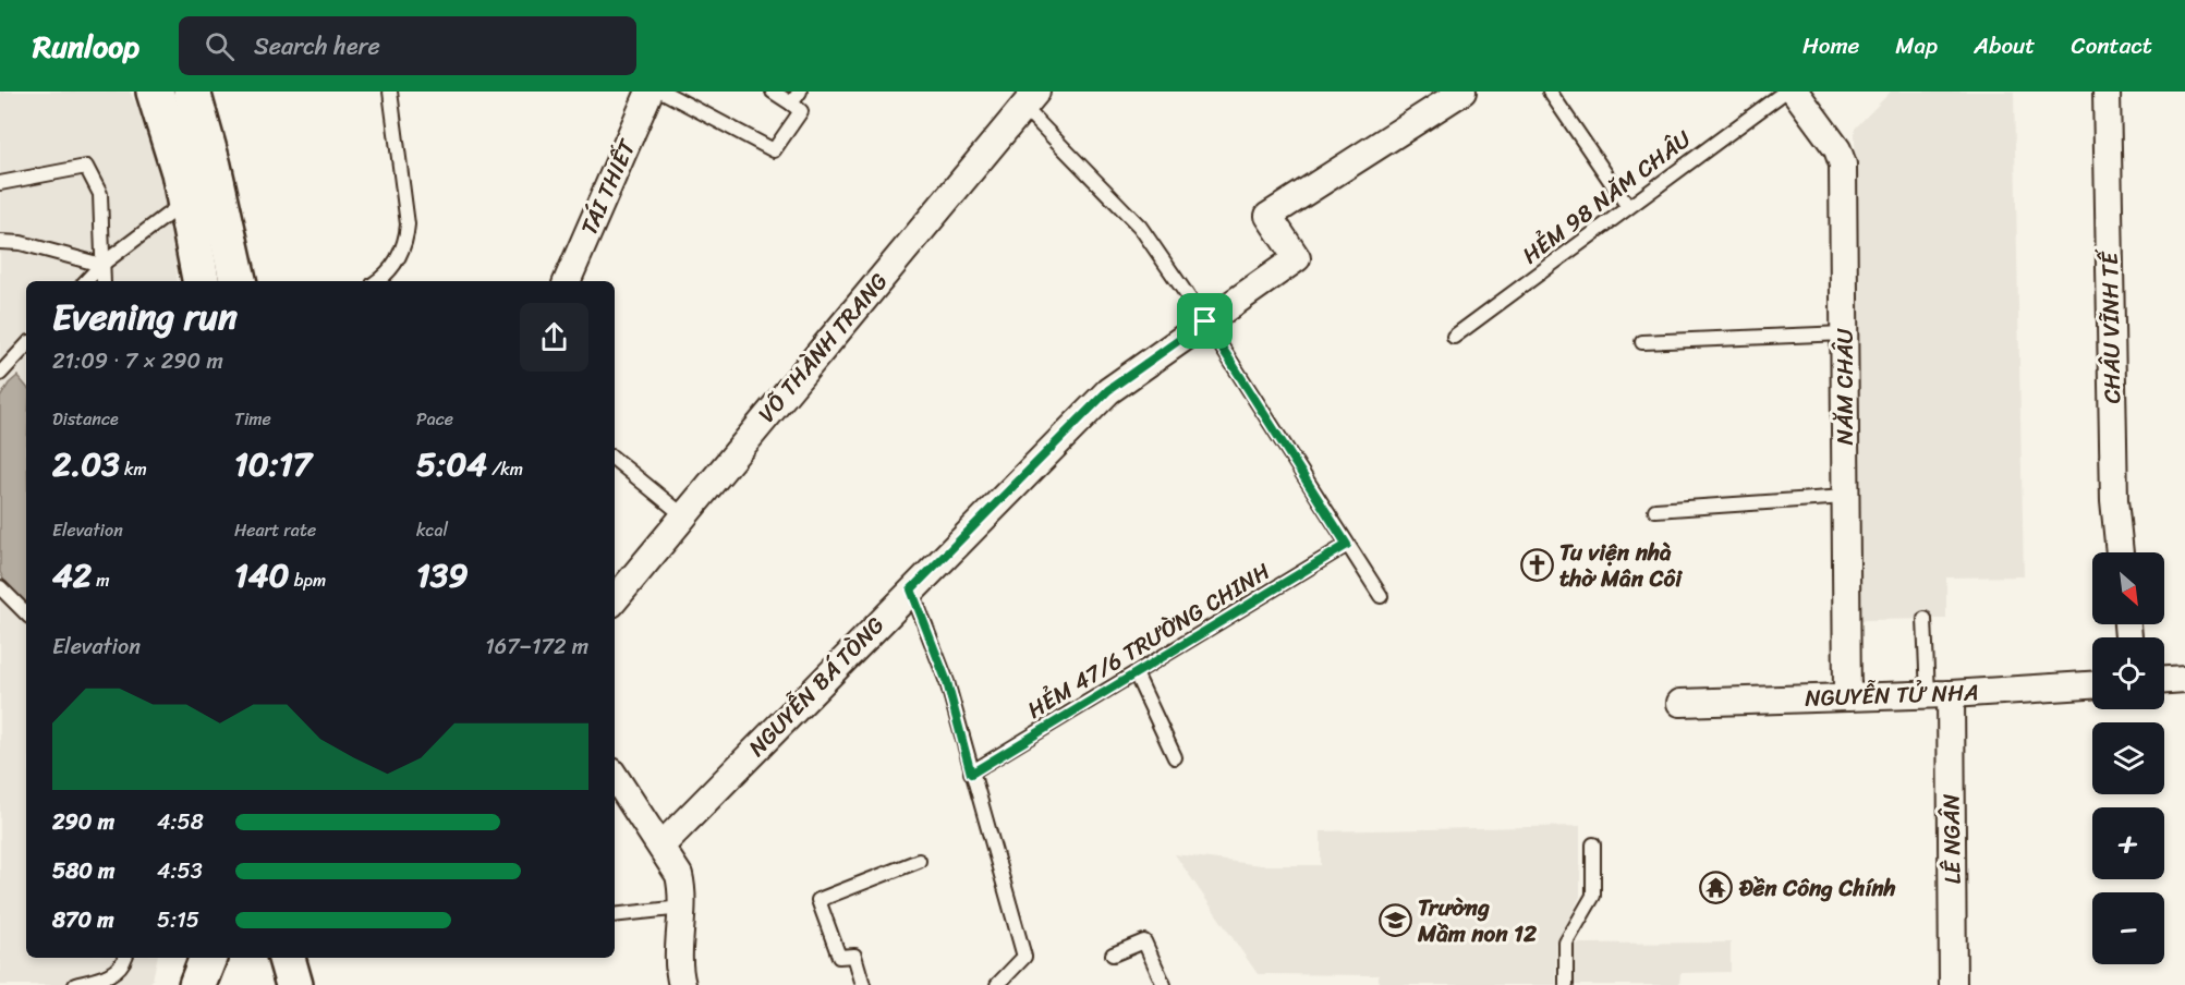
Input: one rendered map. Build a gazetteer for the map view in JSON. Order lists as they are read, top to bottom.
{
  "streets": {
    "street": [
      "TÁI THIẾT",
      "CHÂU VĨNH TẾ",
      "VÕ THÀNH TRANG",
      "NĂM CHÂU",
      "NGUYỄN BÁ TÒNG",
      "NGUYỄN TỬ NHA",
      "LÊ NGÂN"
    ],
    "lane": ["HẺM 98 NĂM CHÂU", "HẺM 47/6 TRƯỜNG CHINH"]
  },
  "crossings": [
    ["NĂM CHÂU", "NGUYỄN TỬ NHA"],
    ["NGUYỄN TỬ NHA", "LÊ NGÂN"]
  ],
  "places": {
    "church": ["Tu viện nhà thờ Mân Côi"],
    "temple": ["Đền Công Chính"],
    "school or university": ["Trường Mầm non 12"]
  },
  "north": "bottom right",
  "page": {
    "header": "Runloop",
    "search": "Search here",
    "nav": [
      "Home",
      "Map",
      "About",
      "Contact"
    ],
    "heading": ["Evening run", "21:09 · 7 × 290 m"],
    "stats": [
      ["Distance", "2.03 km"],
      ["Time", "10:17"],
      ["Pace", "5:04 /km"],
      ["Elevation", "42 m"],
      ["Heart rate", "140 bpm"],
      ["kcal", "139"]
    ],
    "map_buttons": ["+", "−"],
    "chart": ["Elevation", "167–172 m"],
    "list": [
      {
        "name": "290 m",
        "note": "4:58"
      },
      {
        "name": "580 m",
        "note": "4:53"
      },
      {
        "name": "870 m",
        "note": "5:15"
      }
    ]
  }
}
